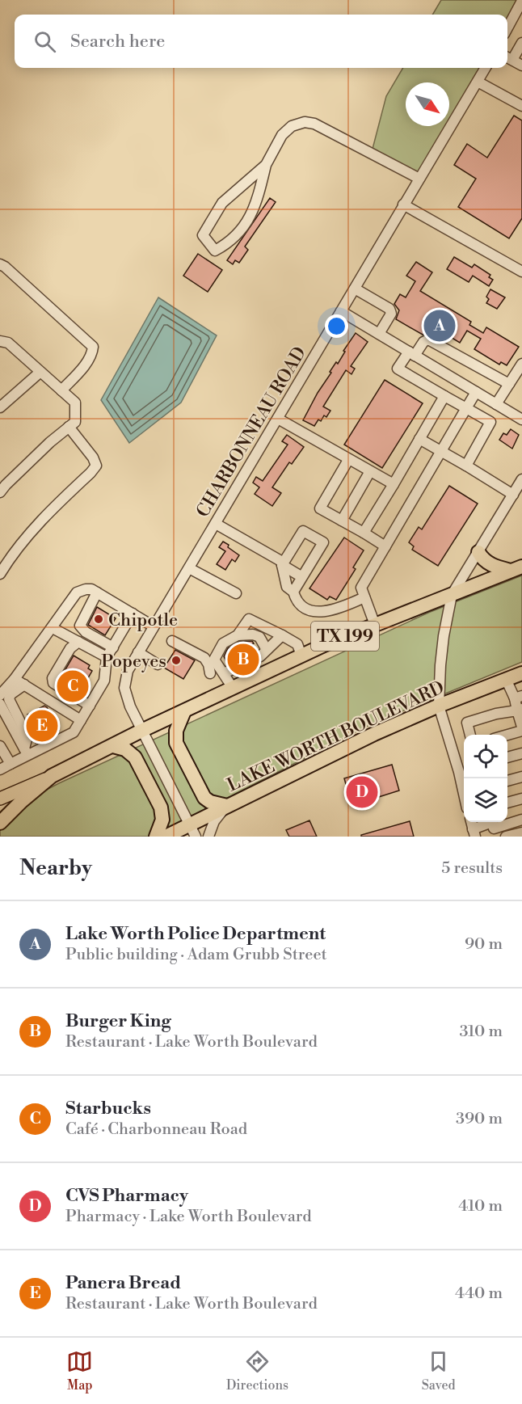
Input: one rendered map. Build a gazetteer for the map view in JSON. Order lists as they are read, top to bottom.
{
  "streets": {
    "highway": ["TX 199", "LAKE WORTH BOULEVARD"],
    "street": ["CHARBONNEAU ROAD"]
  },
  "crossings": [
    ["CHARBONNEAU ROAD", "TX 199"],
    ["CHARBONNEAU ROAD", "LAKE WORTH BOULEVARD"]
  ],
  "places": ["Chipotle", "Popeyes"],
  "north": "bottom right",
  "page": {
    "search": "Search here",
    "pins": [
      "A",
      "B",
      "C",
      "E",
      "D"
    ],
    "heading": ["Nearby", "5 results"],
    "list": [
      {
        "mark": "A",
        "name": "Lake Worth Police Department",
        "note": "Public building · Adam Grubb Street",
        "value": "90 m"
      },
      {
        "mark": "B",
        "name": "Burger King",
        "note": "Restaurant · Lake Worth Boulevard",
        "value": "310 m"
      },
      {
        "mark": "C",
        "name": "Starbucks",
        "note": "Café · Charbonneau Road",
        "value": "390 m"
      },
      {
        "mark": "D",
        "name": "CVS Pharmacy",
        "note": "Pharmacy · Lake Worth Boulevard",
        "value": "410 m"
      },
      {
        "mark": "E",
        "name": "Panera Bread",
        "note": "Restaurant · Lake Worth Boulevard",
        "value": "440 m"
      }
    ],
    "nav": ["Map", "Directions", "Saved"]
  }
}
